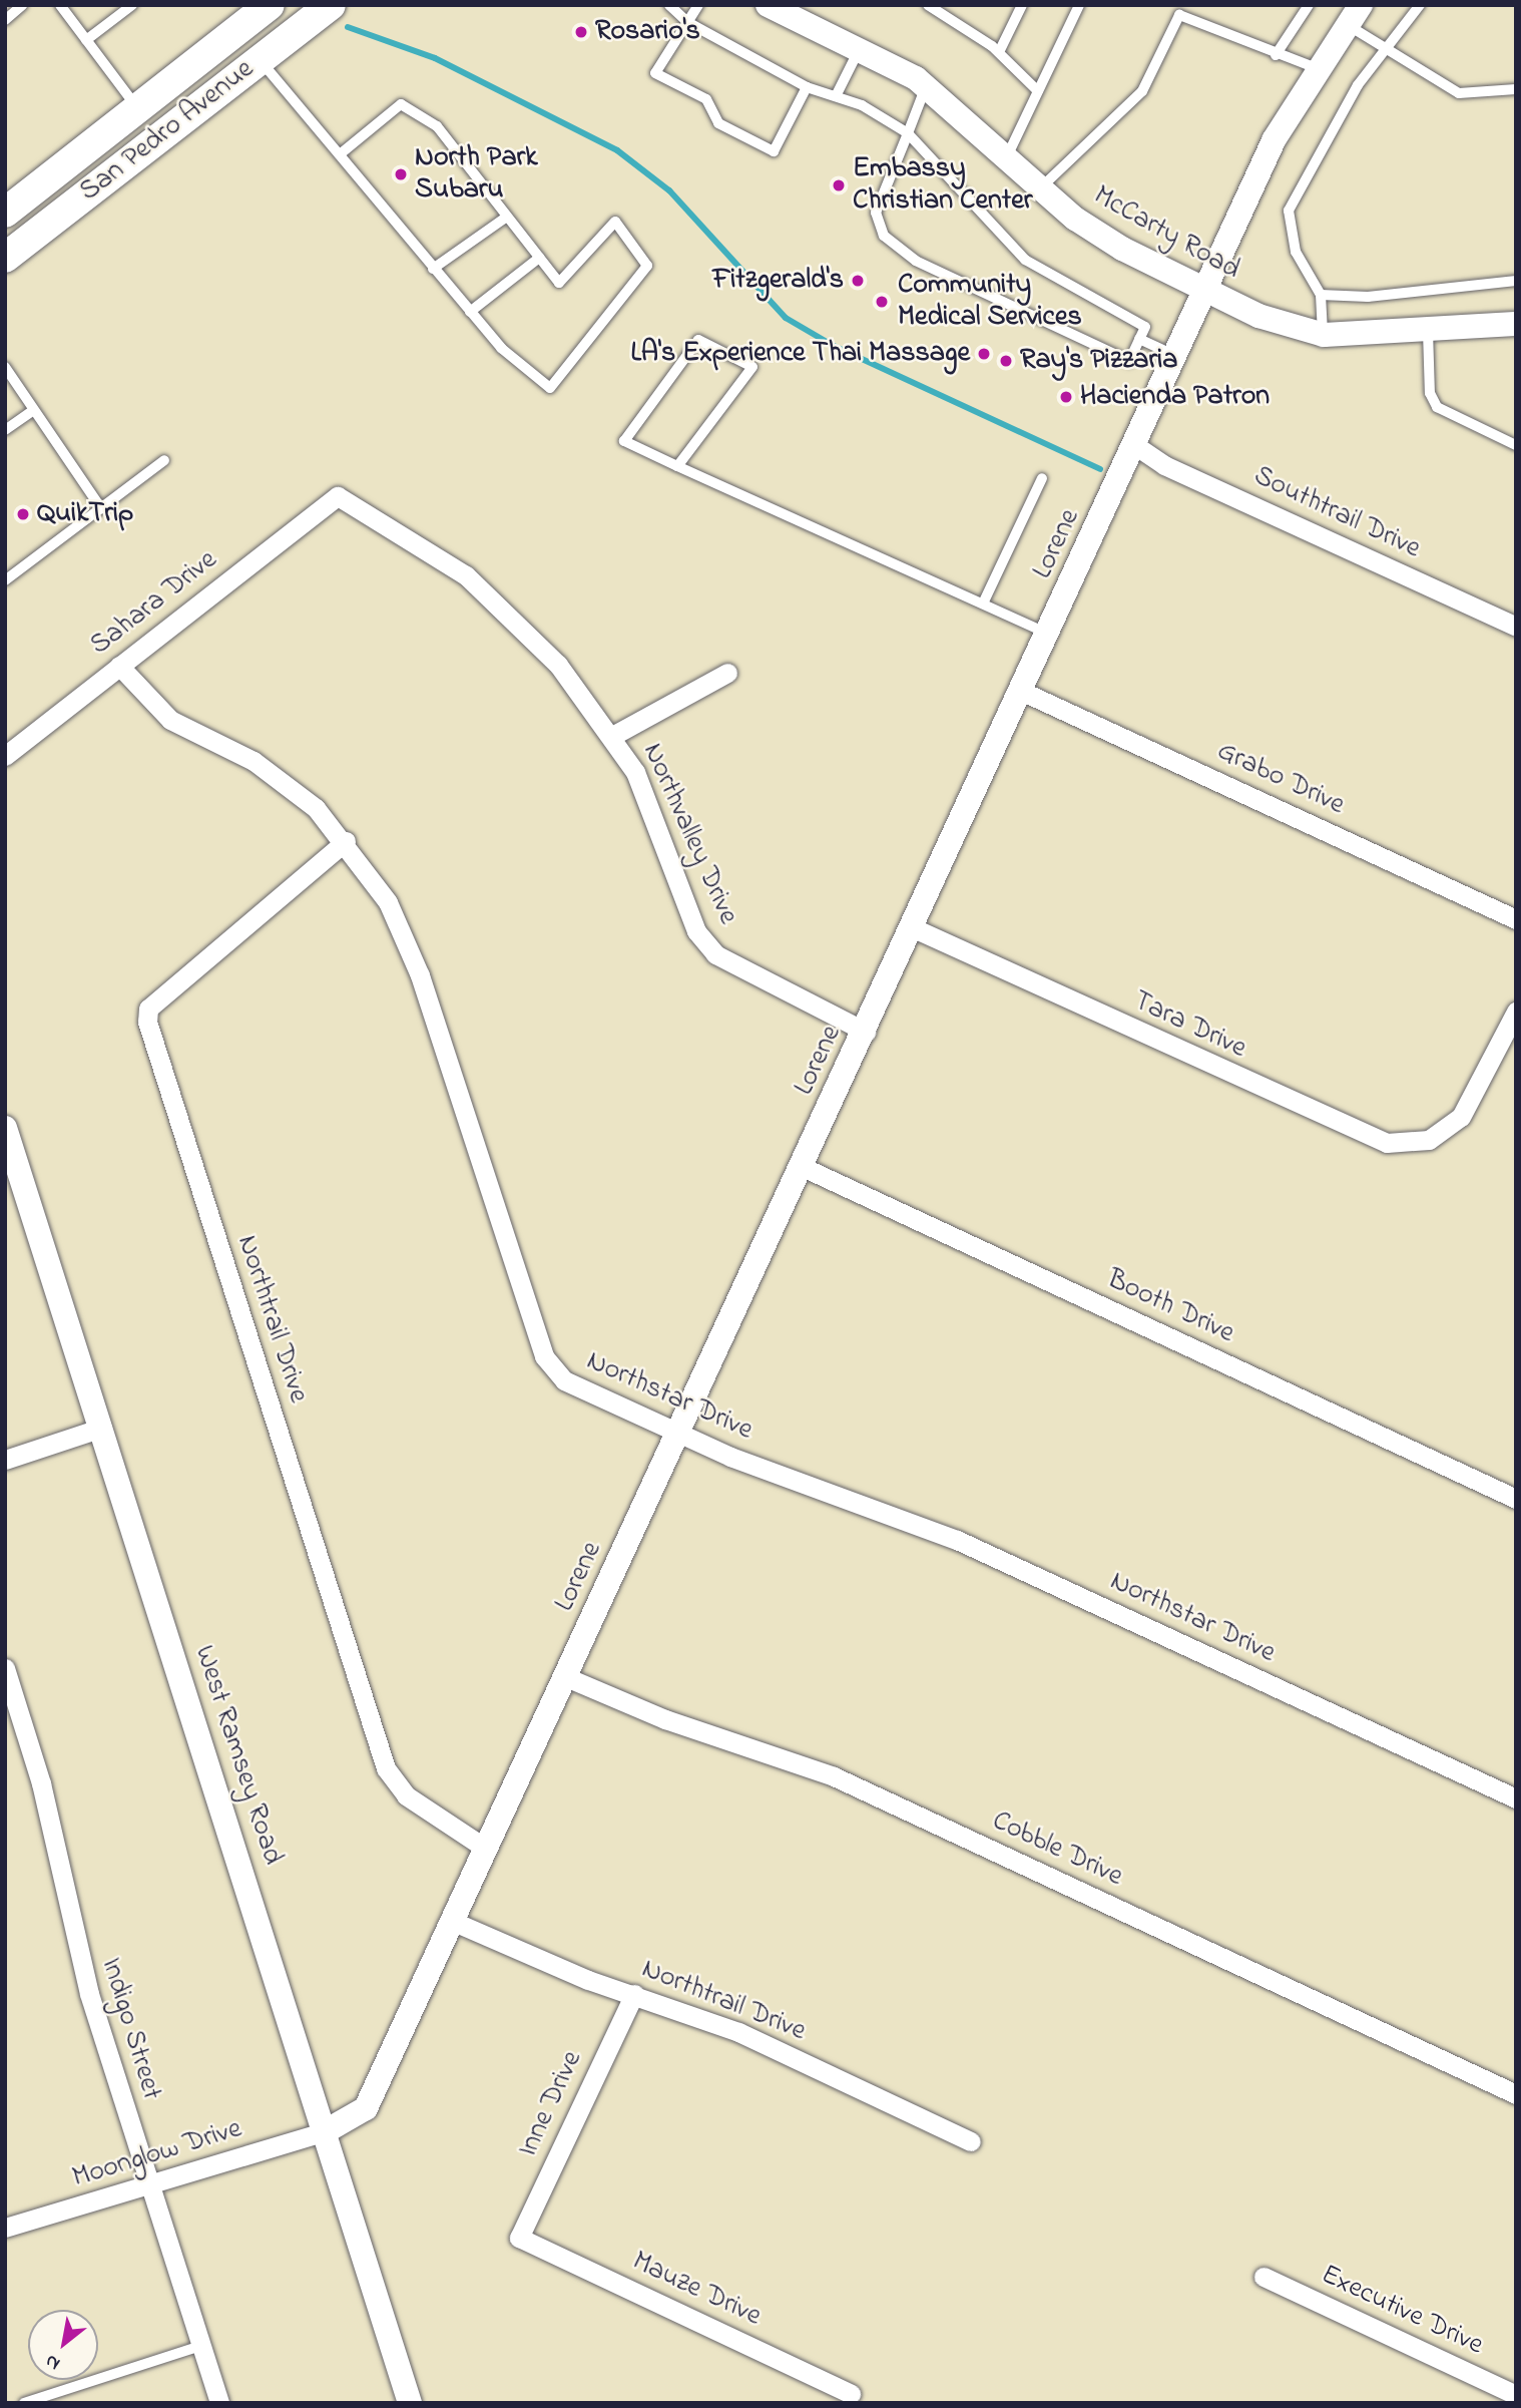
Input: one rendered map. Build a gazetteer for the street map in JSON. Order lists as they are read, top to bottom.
{
  "streets": {
    "main road": ["San Pedro Avenue"],
    "street": [
      "McCarty Road",
      "Southtrail Drive",
      "Lorene",
      "Sahara Drive",
      "Grabo Drive",
      "Northvalley Drive",
      "Tara Drive",
      "Booth Drive",
      "Northtrail Drive",
      "Northstar Drive",
      "West Ramsey Road",
      "Cobble Drive",
      "Indigo Street",
      "Inne Drive",
      "Moonglow Drive",
      "Mauze Drive",
      "Executive Drive"
    ]
  },
  "crossings": [
    ["McCarty Road", "Lorene"],
    ["Southtrail Drive", "Lorene"],
    ["Lorene", "Grabo Drive"],
    ["Lorene", "Northvalley Drive"],
    ["Lorene", "Tara Drive"],
    ["Lorene", "Booth Drive"],
    ["Lorene", "Northtrail Drive"],
    ["Lorene", "Northstar Drive"],
    ["Lorene", "West Ramsey Road"],
    ["Lorene", "Cobble Drive"],
    ["Lorene", "Moonglow Drive"],
    ["Sahara Drive", "Northvalley Drive"],
    ["Sahara Drive", "Northstar Drive"],
    ["Northtrail Drive", "Northstar Drive"],
    ["Northtrail Drive", "Inne Drive"],
    ["West Ramsey Road", "Moonglow Drive"],
    ["Indigo Street", "Moonglow Drive"],
    ["Inne Drive", "Mauze Drive"]
  ],
  "places": [
    "Rosario's",
    "North Park Subaru",
    "Embassy Christian Center",
    "Fitzgerald's",
    "Community Medical Services",
    "LA's Experience Thai Massage",
    "Ray's Pizzaria",
    "Hacienda Patron",
    "QuikTrip"
  ],
  "north": "bottom left"
}
